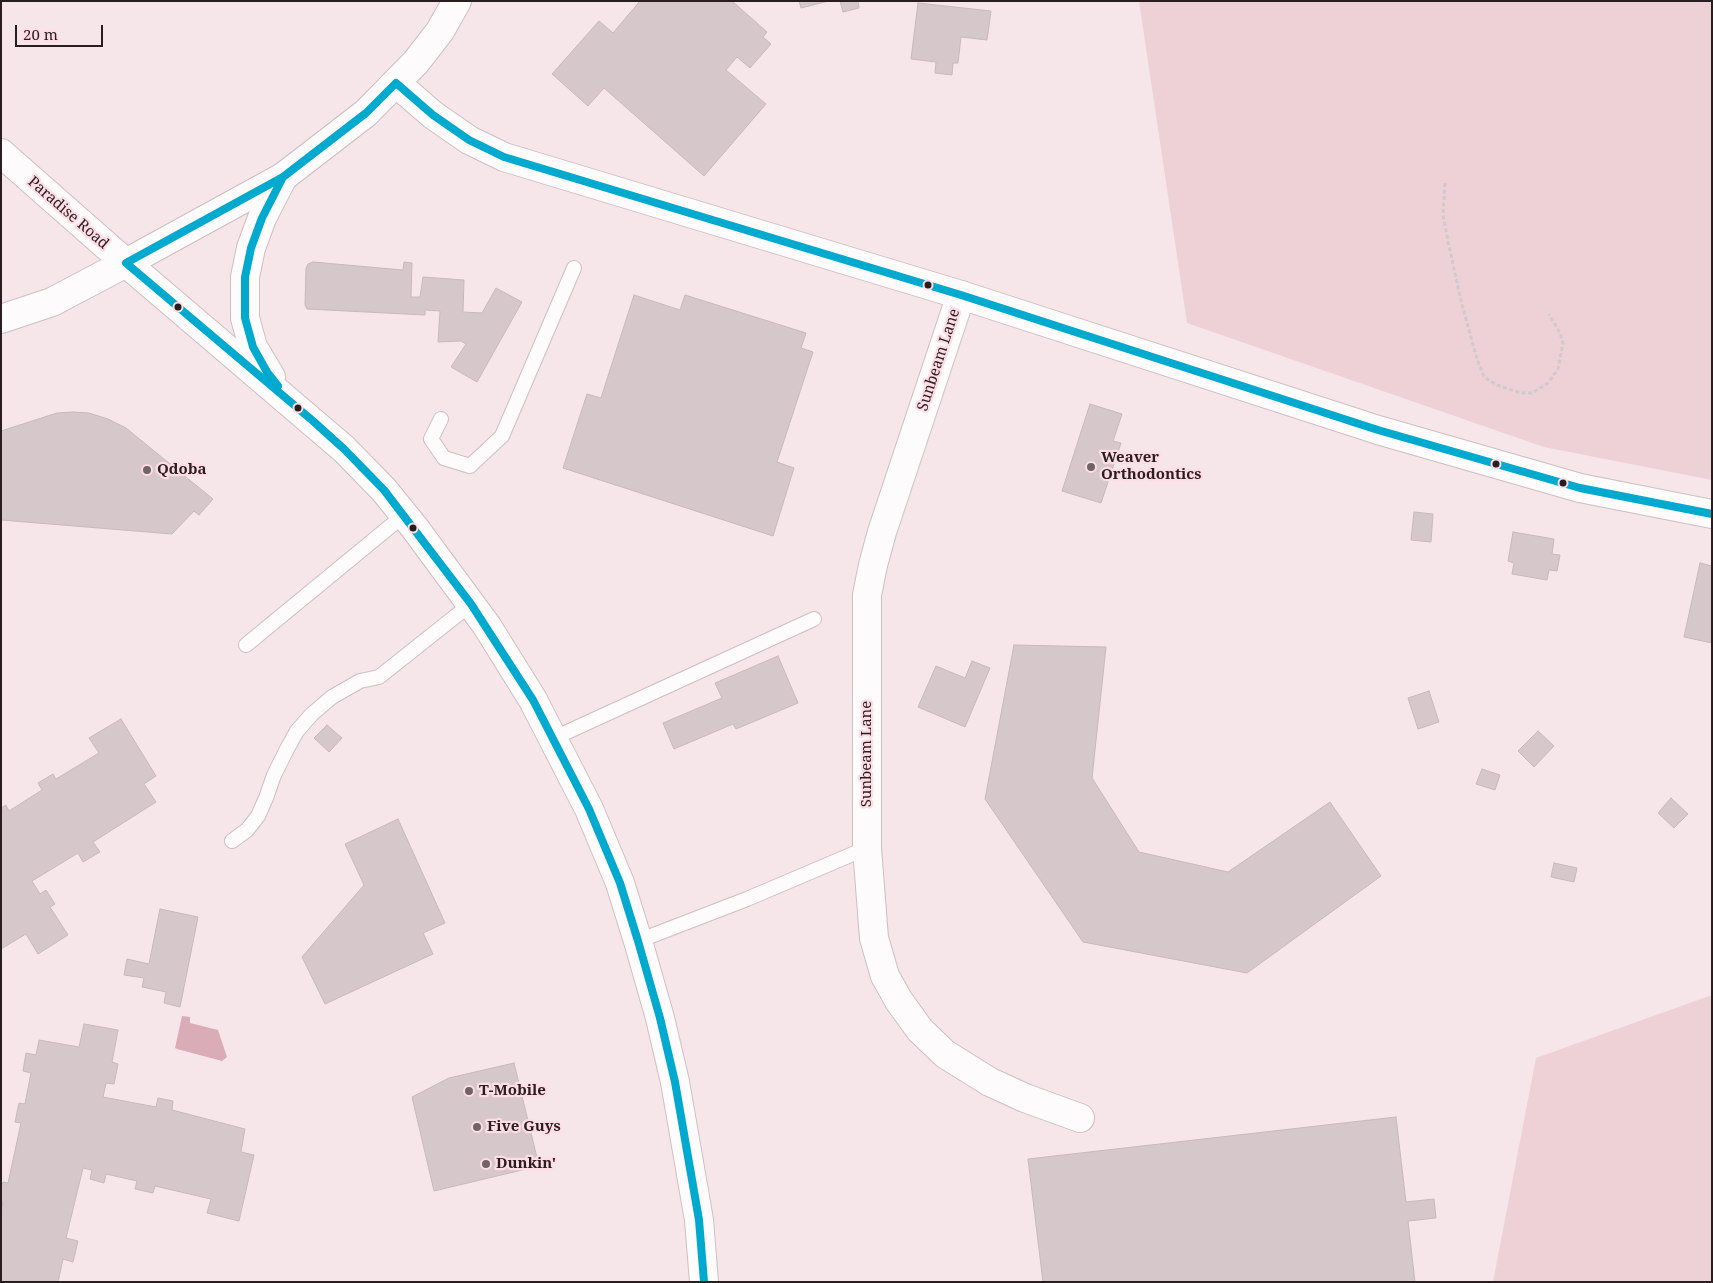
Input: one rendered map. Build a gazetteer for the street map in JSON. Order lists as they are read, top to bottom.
{
  "streets": {
    "main road": ["Paradise Road", "Sunbeam Lane"]
  },
  "places": [
    "Weaver Orthodontics",
    "Qdoba",
    "T-Mobile",
    "Five Guys",
    "Dunkin'"
  ],
  "scale_bar": "20 m"
}
